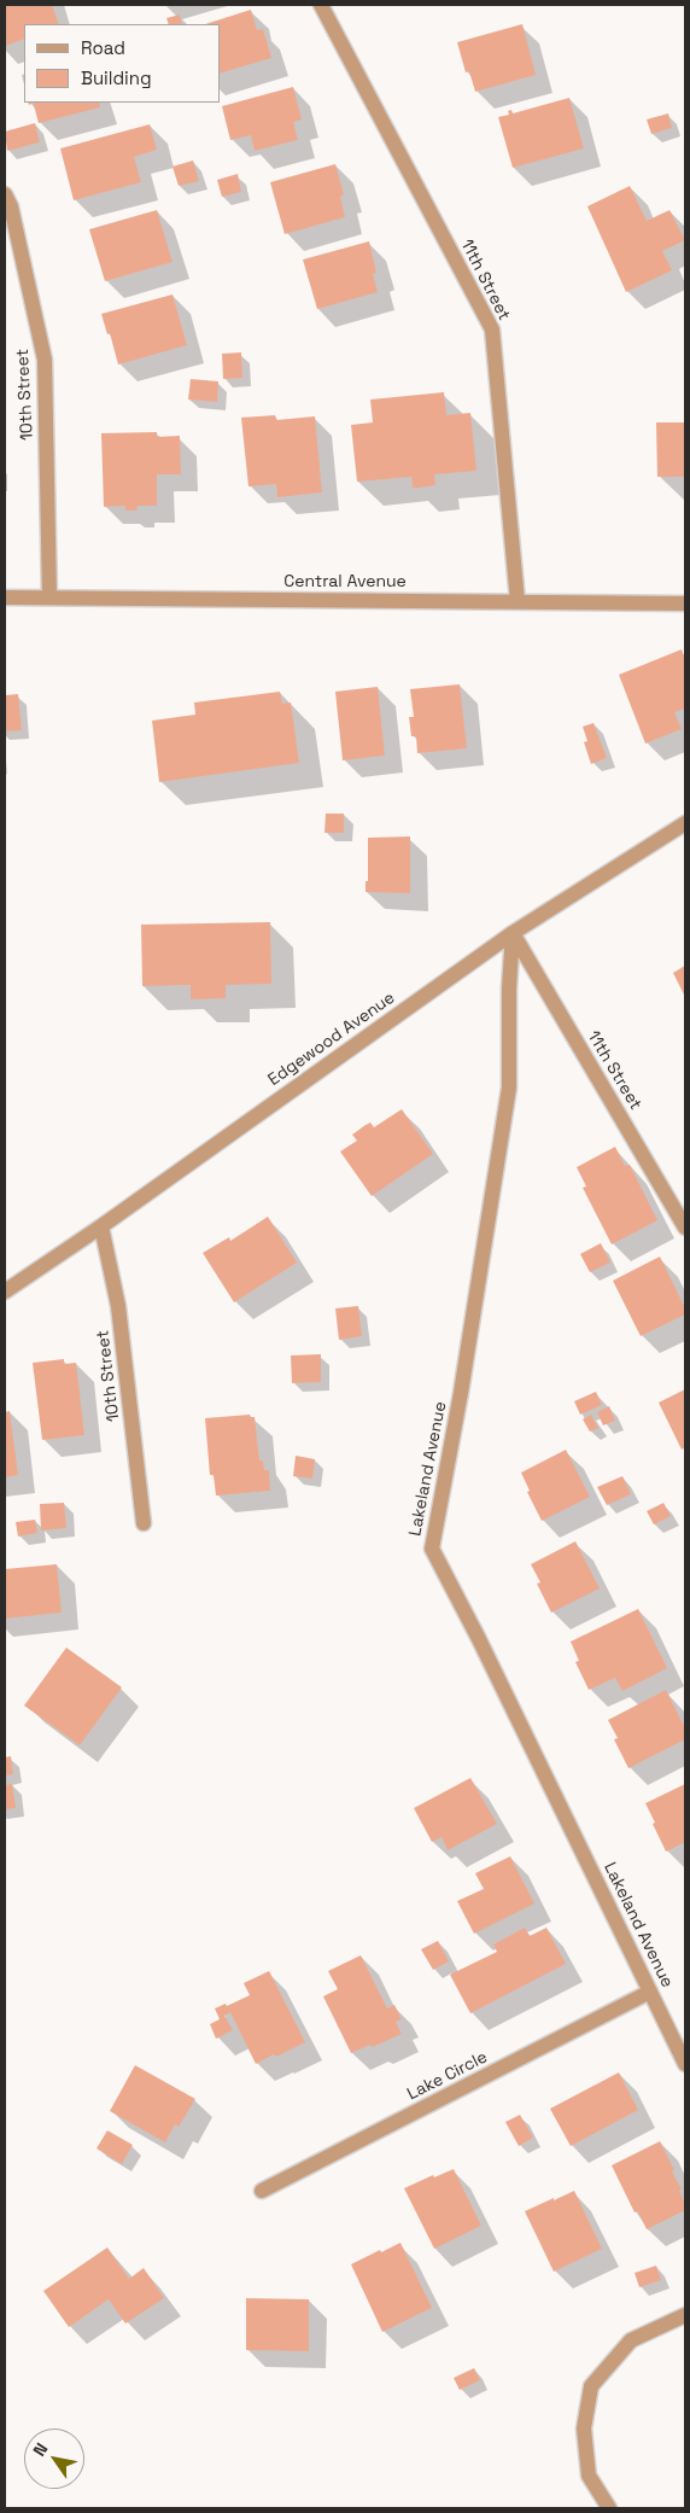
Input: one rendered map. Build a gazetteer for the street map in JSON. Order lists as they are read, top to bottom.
{
  "streets": {
    "street": [
      "11th Street",
      "10th Street",
      "Central Avenue",
      "Edgewood Avenue",
      "Lakeland Avenue",
      "Lake Circle"
    ]
  },
  "crossings": [
    ["11th Street", "Central Avenue"],
    ["11th Street", "Edgewood Avenue"],
    ["11th Street", "Lakeland Avenue"],
    ["10th Street", "Central Avenue"],
    ["10th Street", "Edgewood Avenue"],
    ["Edgewood Avenue", "Lakeland Avenue"],
    ["Lakeland Avenue", "Lake Circle"]
  ],
  "legend": ["Road", "Building"],
  "north": "top left"
}
